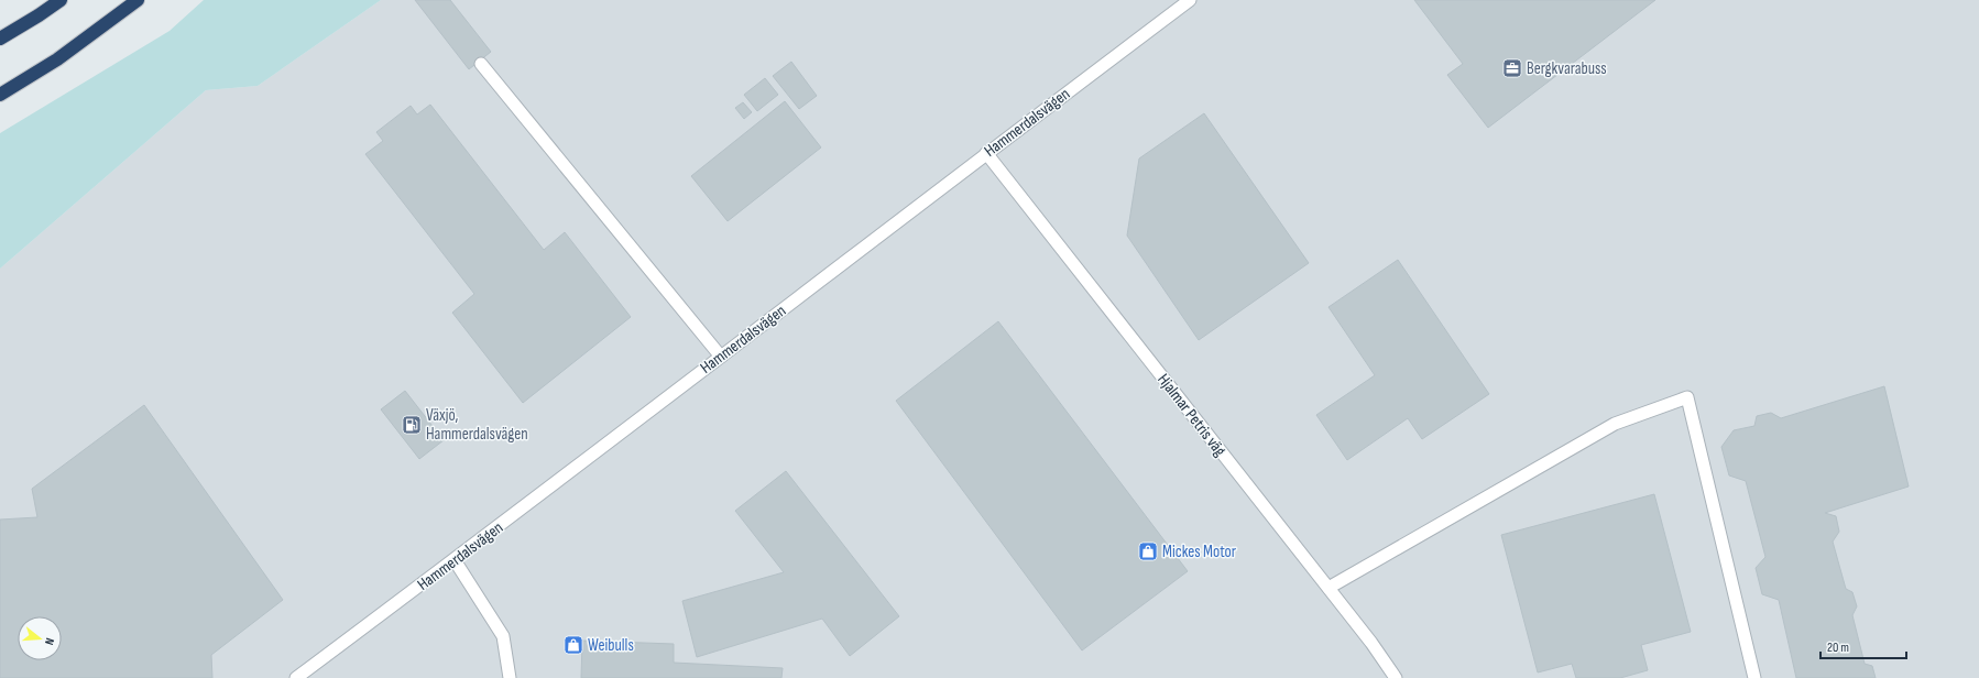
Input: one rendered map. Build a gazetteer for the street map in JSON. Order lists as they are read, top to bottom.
{
  "streets": {
    "street": ["Hammerdalsvägen", "Hjalmar Petris väg"]
  },
  "crossings": [
    ["Hammerdalsvägen", "Hjalmar Petris väg"]
  ],
  "places": {
    "office": ["Bergkvarabuss"],
    "fuel station": ["Växjö, Hammerdalsvägen"],
    "shop": ["Mickes Motor", "Weibulls"]
  },
  "scale_bar": "20 m",
  "north": "right"
}
